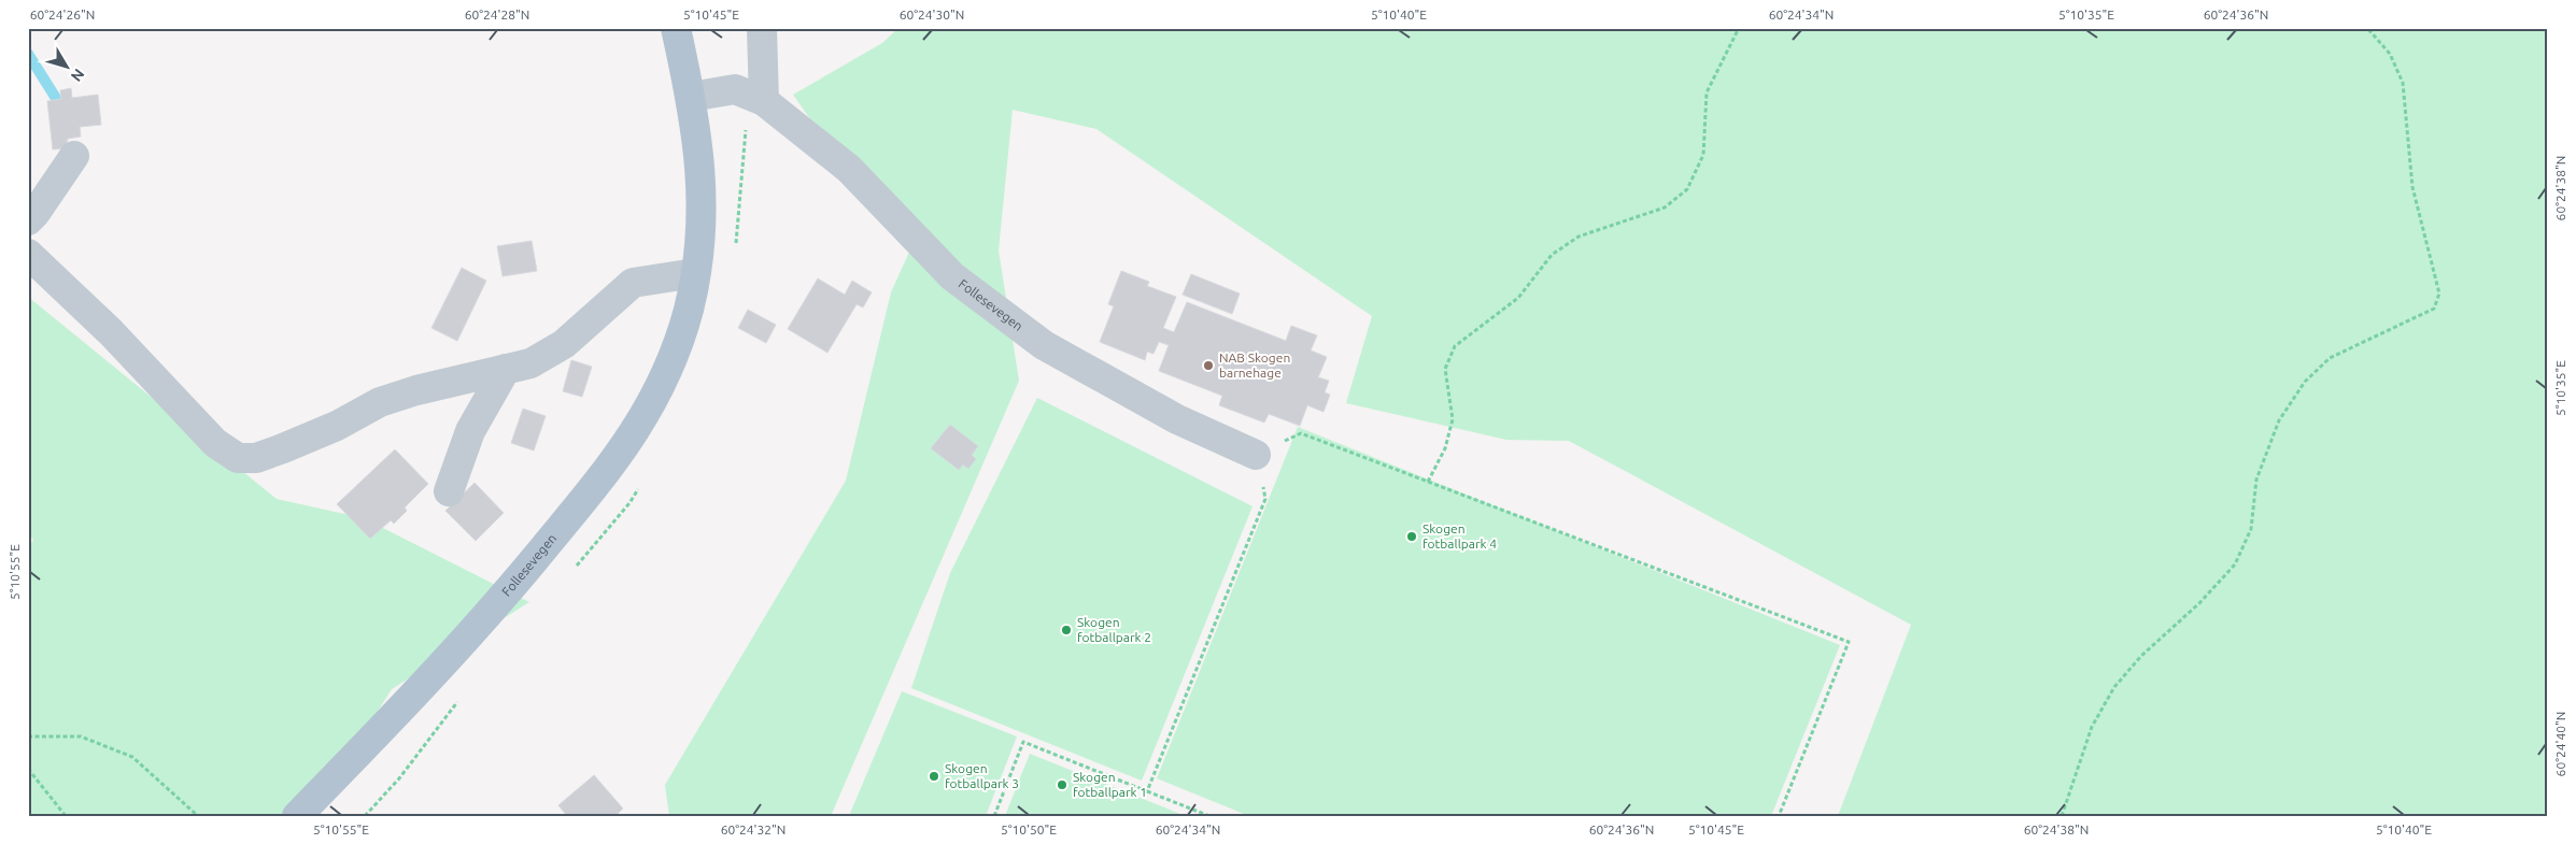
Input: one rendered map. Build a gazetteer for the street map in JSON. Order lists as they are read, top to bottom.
{
  "streets": {
    "main road": ["Follesevegen"]
  },
  "places": [
    "NAB Skogen barnehage",
    "Skogen fotballpark 4",
    "Skogen fotballpark 2",
    "Skogen fotballpark 3",
    "Skogen fotballpark 1"
  ],
  "north": "bottom right",
  "coordinates": [
    "60°24'26\"N",
    "60°24'28\"N",
    "5°10'45\"E",
    "60°24'30\"N",
    "5°10'40\"E",
    "60°24'34\"N",
    "5°10'35\"E",
    "60°24'36\"N",
    "60°24'38\"N",
    "5°10'55\"E",
    "60°24'40\"N",
    "60°24'32\"N",
    "5°10'50\"E"
  ]
}
